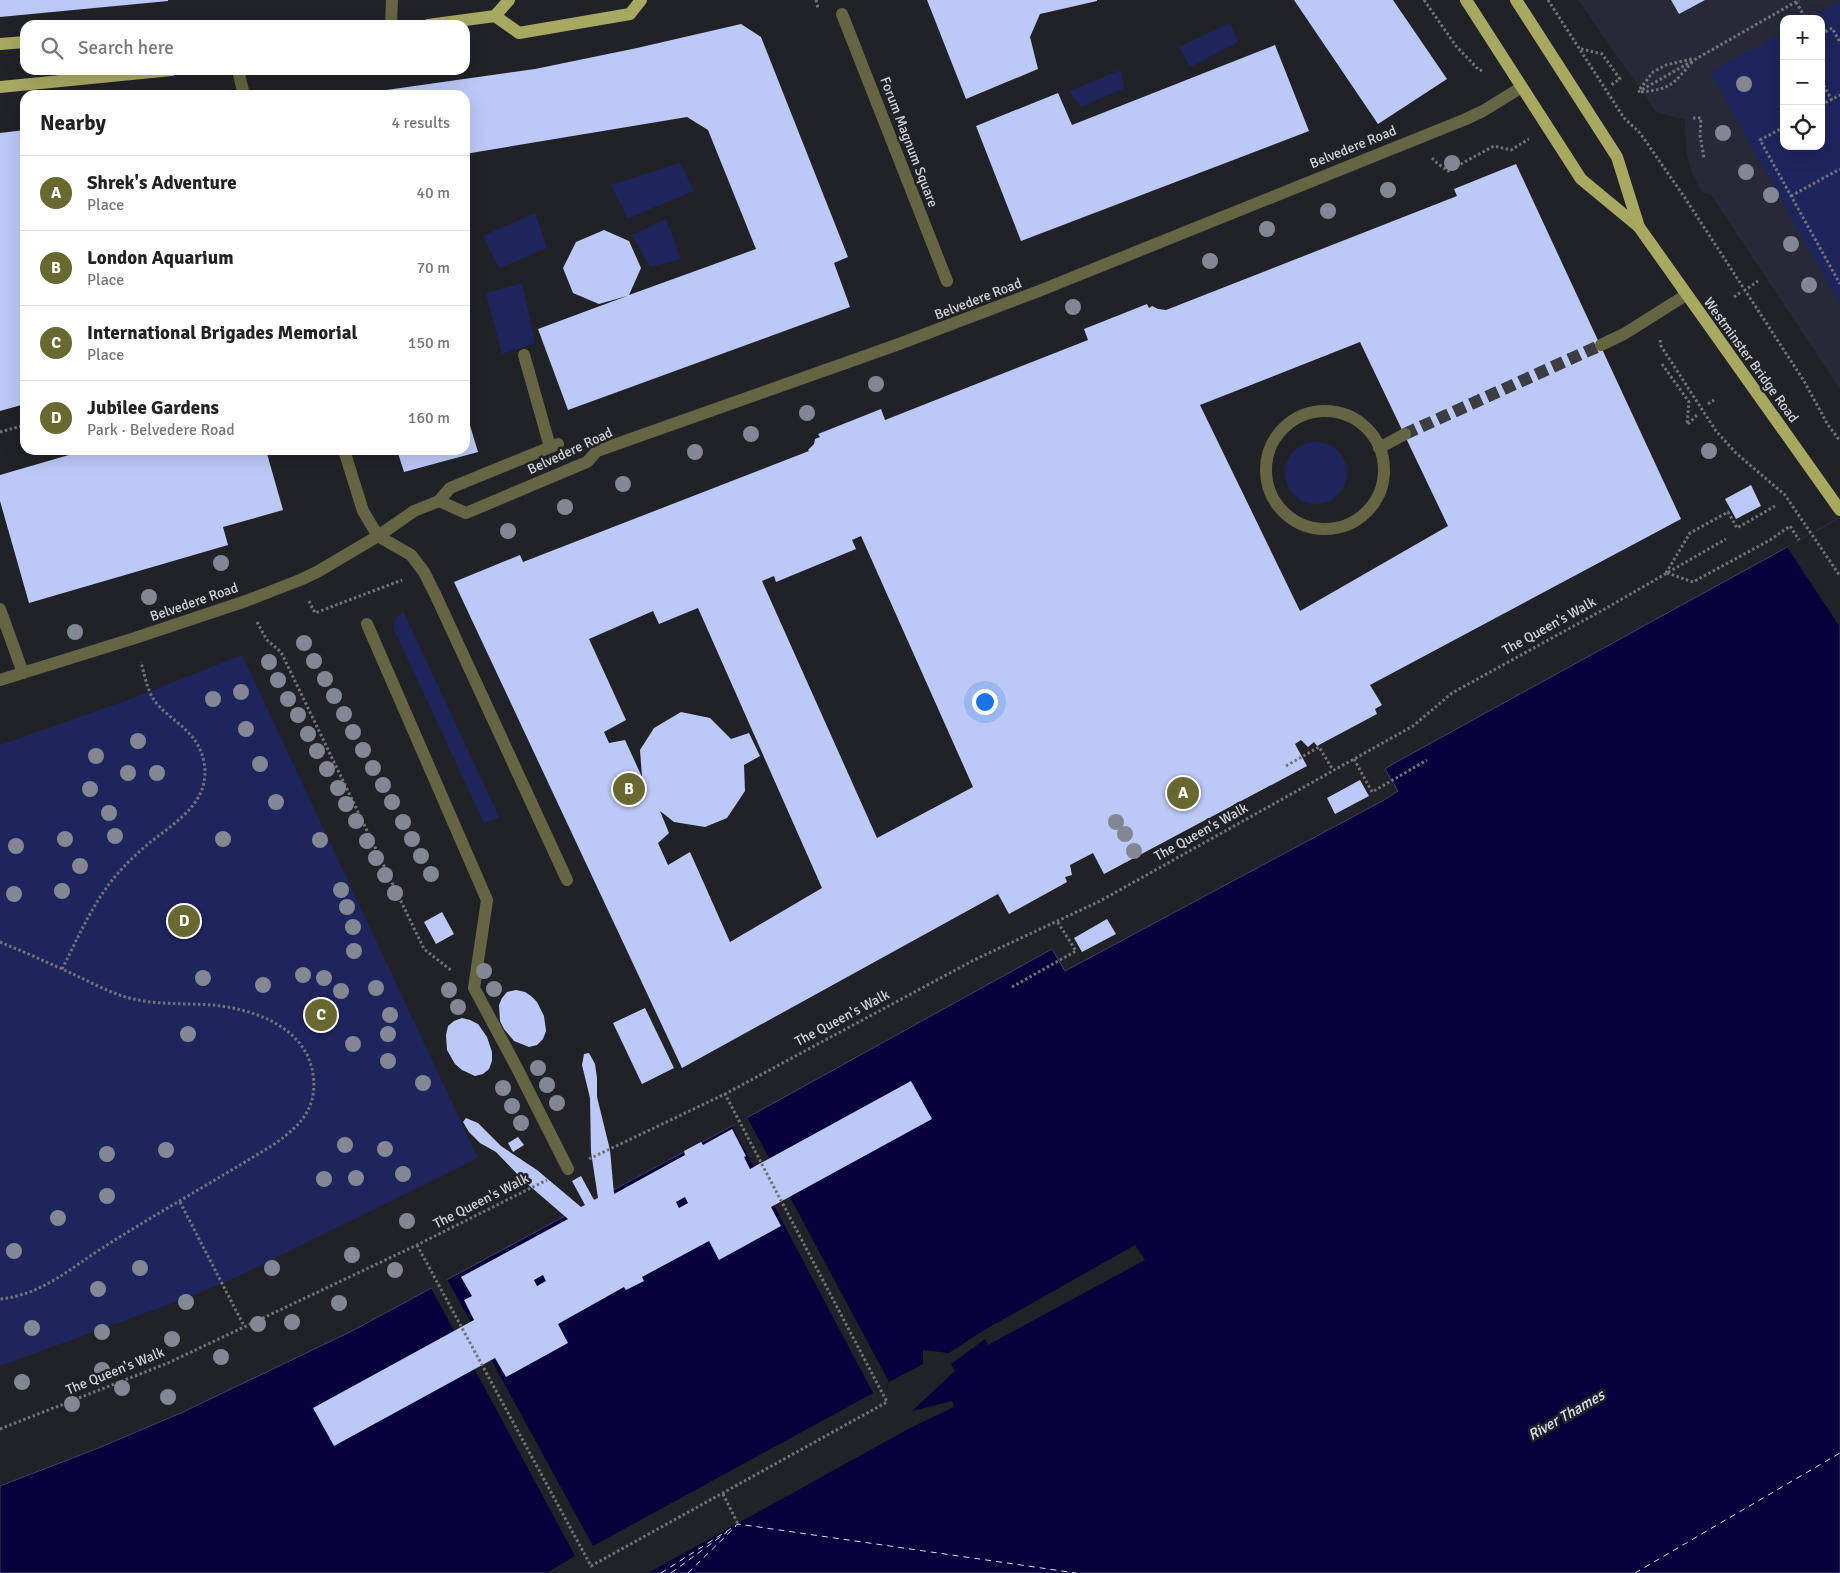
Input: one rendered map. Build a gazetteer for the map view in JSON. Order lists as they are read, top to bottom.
{
  "streets": {
    "main road": ["Westminster Bridge Road"],
    "street": ["Forum Magnum Square", "Belvedere Road"],
    "path": ["The Queen's Walk"]
  },
  "crossings": [
    ["Belvedere Road", "Westminster Bridge Road"]
  ],
  "water": ["River Thames"],
  "page": {
    "map_buttons": ["+", "−"],
    "search": "Search here",
    "heading": ["Nearby", "4 results"],
    "list": [
      {
        "mark": "A",
        "name": "Shrek's Adventure",
        "note": "Place",
        "value": "40 m"
      },
      {
        "mark": "B",
        "name": "London Aquarium",
        "note": "Place",
        "value": "70 m"
      },
      {
        "mark": "C",
        "name": "International Brigades Memorial",
        "note": "Place",
        "value": "150 m"
      },
      {
        "mark": "D",
        "name": "Jubilee Gardens",
        "note": "Park · Belvedere Road",
        "value": "160 m"
      }
    ],
    "pins": [
      "B",
      "A",
      "D",
      "C"
    ]
  }
}
